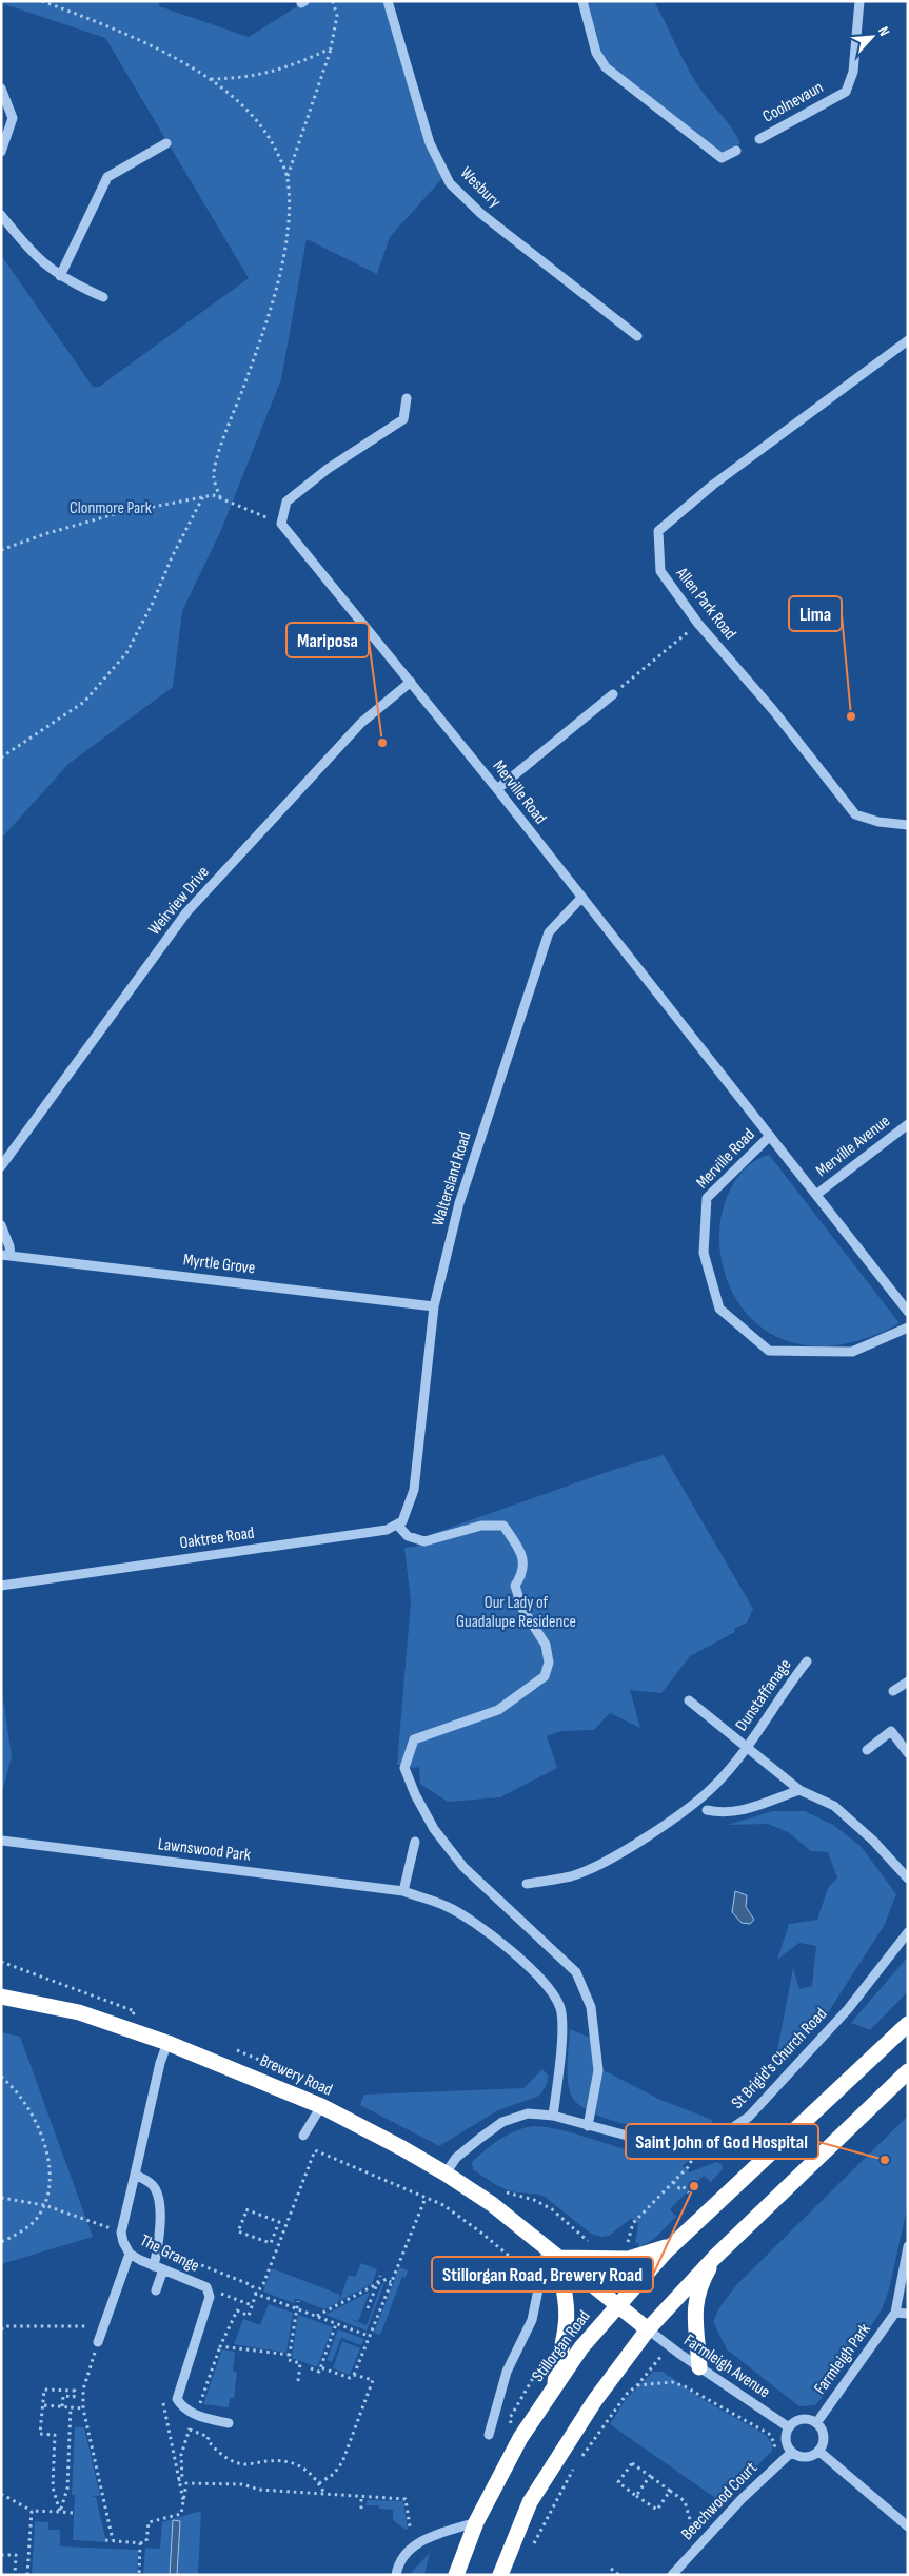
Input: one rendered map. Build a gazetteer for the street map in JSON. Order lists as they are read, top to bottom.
{
  "streets": {
    "highway": ["Brewery Road", "Stillorgan Road"],
    "street": [
      "Coolnevaun",
      "Wesbury",
      "Allen Park Road",
      "Merville Road",
      "Weirview Drive",
      "Merville Avenue",
      "Waltersland Road",
      "Myrtle Grove",
      "Oaktree Road",
      "Dunstaffanage",
      "Lawnswood Park",
      "St Brigid's Church Road",
      "The Grange",
      "Farmleigh Park",
      "Farmleigh Avenue",
      "Beechwood Court"
    ]
  },
  "crossings": [
    ["Merville Road", "Weirview Drive"],
    ["Merville Road", "Merville Avenue"],
    ["Merville Road", "Waltersland Road"],
    ["Waltersland Road", "Myrtle Grove"],
    ["Waltersland Road", "Oaktree Road"],
    ["Lawnswood Park", "St Brigid's Church Road"],
    ["St Brigid's Church Road", "Brewery Road"],
    ["Brewery Road", "The Grange"],
    ["Brewery Road", "Stillorgan Road"],
    ["Brewery Road", "Farmleigh Avenue"],
    ["Farmleigh Park", "Farmleigh Avenue"],
    ["Farmleigh Park", "Beechwood Court"],
    ["Farmleigh Avenue", "Beechwood Court"]
  ],
  "parks": ["Clonmore Park", "Our Lady of Guadalupe Residence"],
  "places": [
    "Lima",
    "Mariposa",
    "Saint John of God Hospital",
    "Stillorgan Road, Brewery Road"
  ],
  "north": "top right"
}
